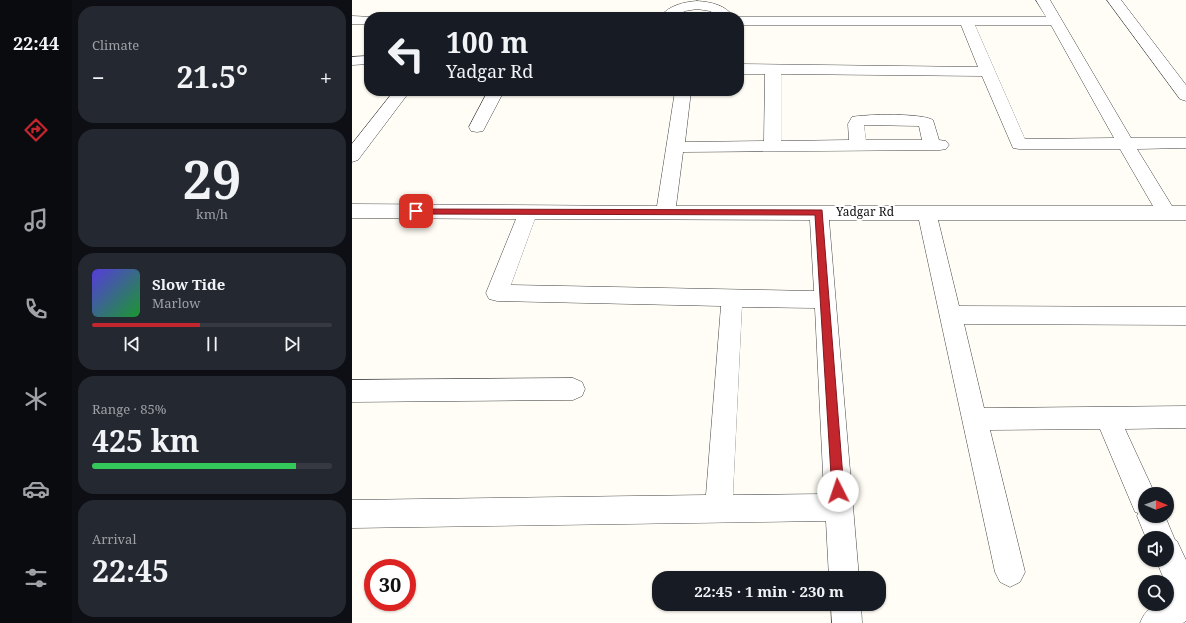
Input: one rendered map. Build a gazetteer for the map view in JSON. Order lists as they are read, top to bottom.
{
  "streets": {
    "street": ["Yadgar Rd"]
  },
  "north": "right",
  "page": {
    "tabs": "22:44",
    "tile": [
      "Climate",
      ["29", "km/h"],
      ["Range · 85%", "425 km"],
      ["Arrival", "22:45"]
    ],
    "turn": ["100 m", "Yadgar Rd"],
    "heat": ["−", "21.5°", "+"],
    "song": ["Slow Tide", "Marlow"],
    "limit": "30",
    "trip": "22:45 · 1 min · 230 m"
  }
}
